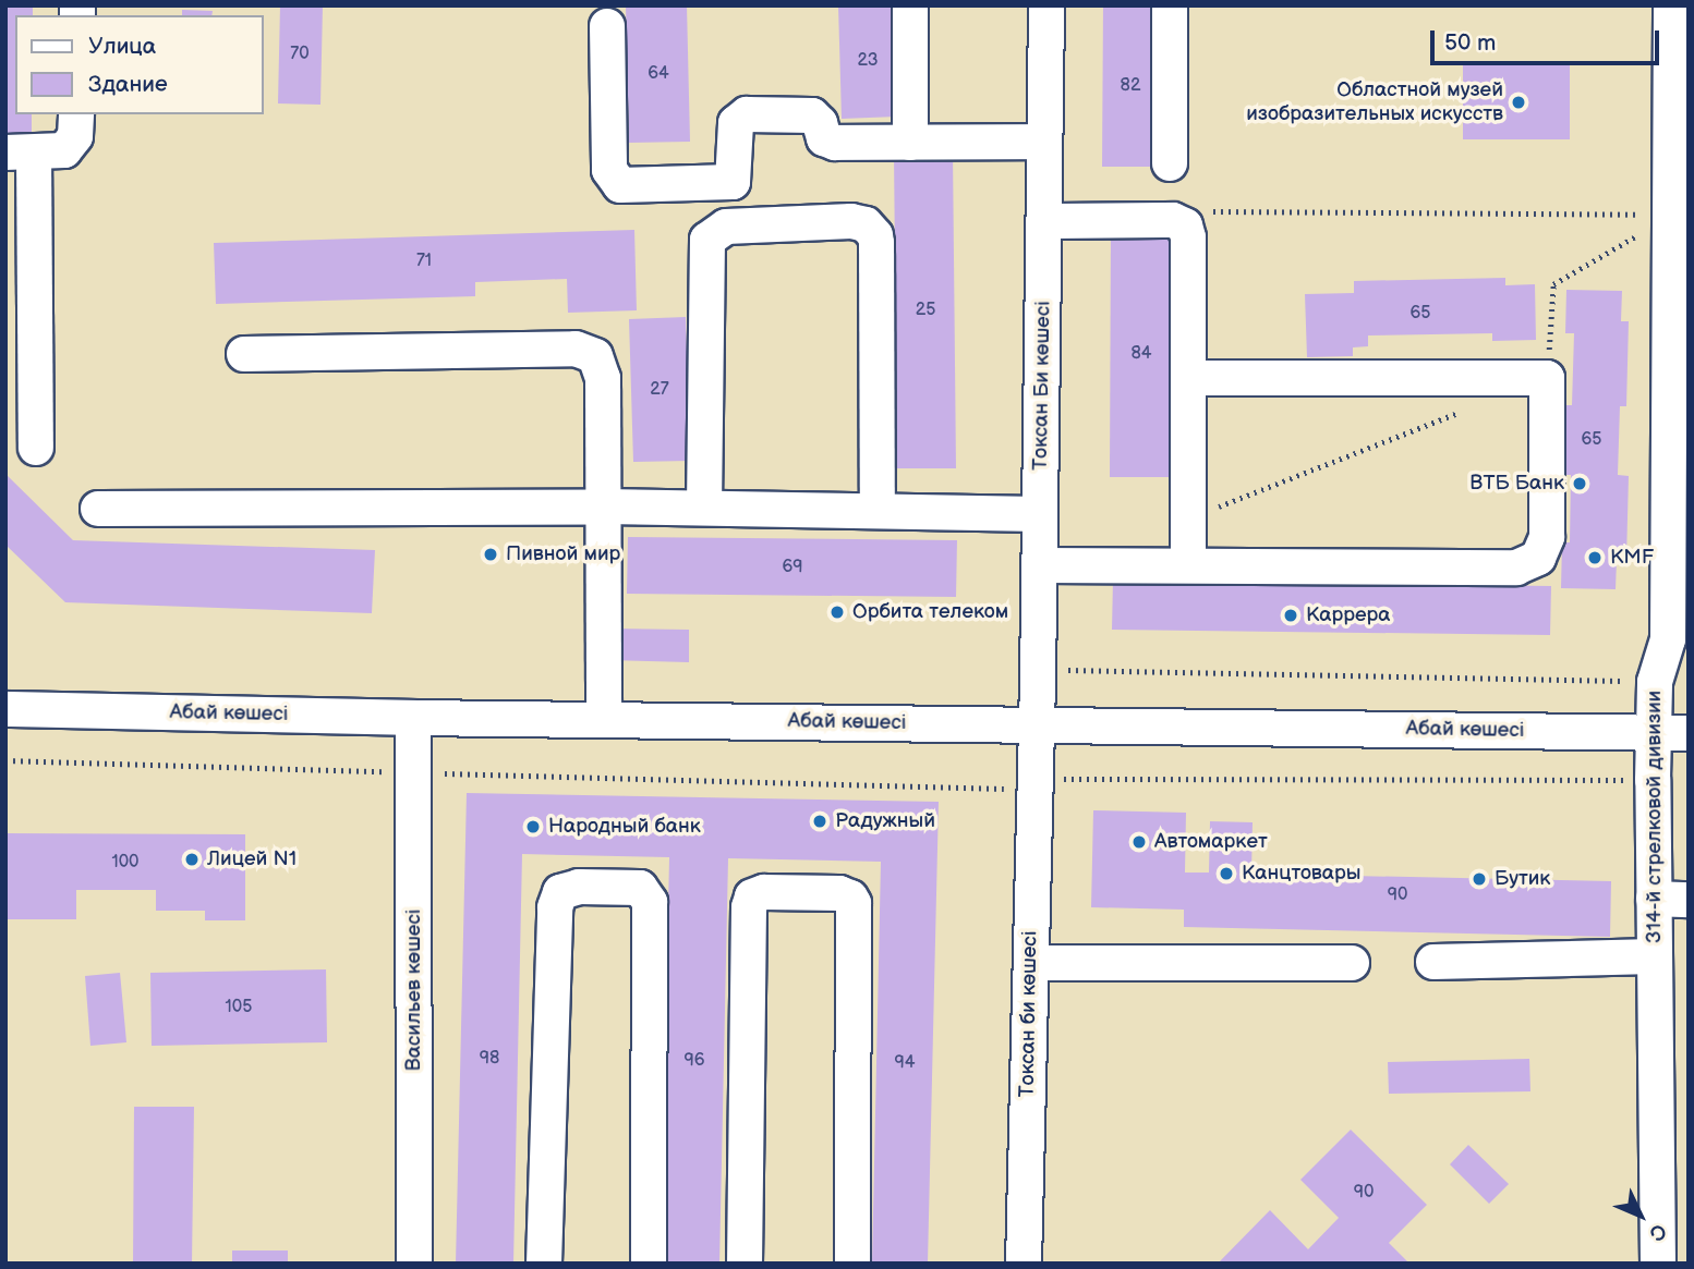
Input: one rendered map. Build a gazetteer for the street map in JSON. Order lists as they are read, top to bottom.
{
  "streets": {
    "street": [
      "Токсан Би көшесі",
      "Абай көшесі",
      "314-й стрелковой дивизии",
      "Васильев көшесі",
      "Токсан би көшесі"
    ]
  },
  "crossings": [
    ["Токсан Би көшесі", "Абай көшесі"],
    ["Токсан Би көшесі", "Токсан би көшесі"],
    ["Абай көшесі", "314-й стрелковой дивизии"],
    ["Абай көшесі", "Васильев көшесі"]
  ],
  "places": [
    "Областной музей изобразительных искусств",
    "ВТБ Банк",
    "Пивной мир",
    "KMF",
    "Орбита телеком",
    "Каррера",
    "Радужный",
    "Народный банк",
    "Автомаркет",
    "Лицей N1",
    "Канцтовары",
    "Бутик"
  ],
  "house_numbers": [
    "70",
    "23",
    "64",
    "82",
    "71",
    "25",
    "65",
    "84",
    "27",
    "65",
    "69",
    "100",
    "90",
    "105",
    "98",
    "96",
    "94",
    "90"
  ],
  "legend": ["Улица", "Здание"],
  "scale_bar": "50 m",
  "north": "bottom right"
}
